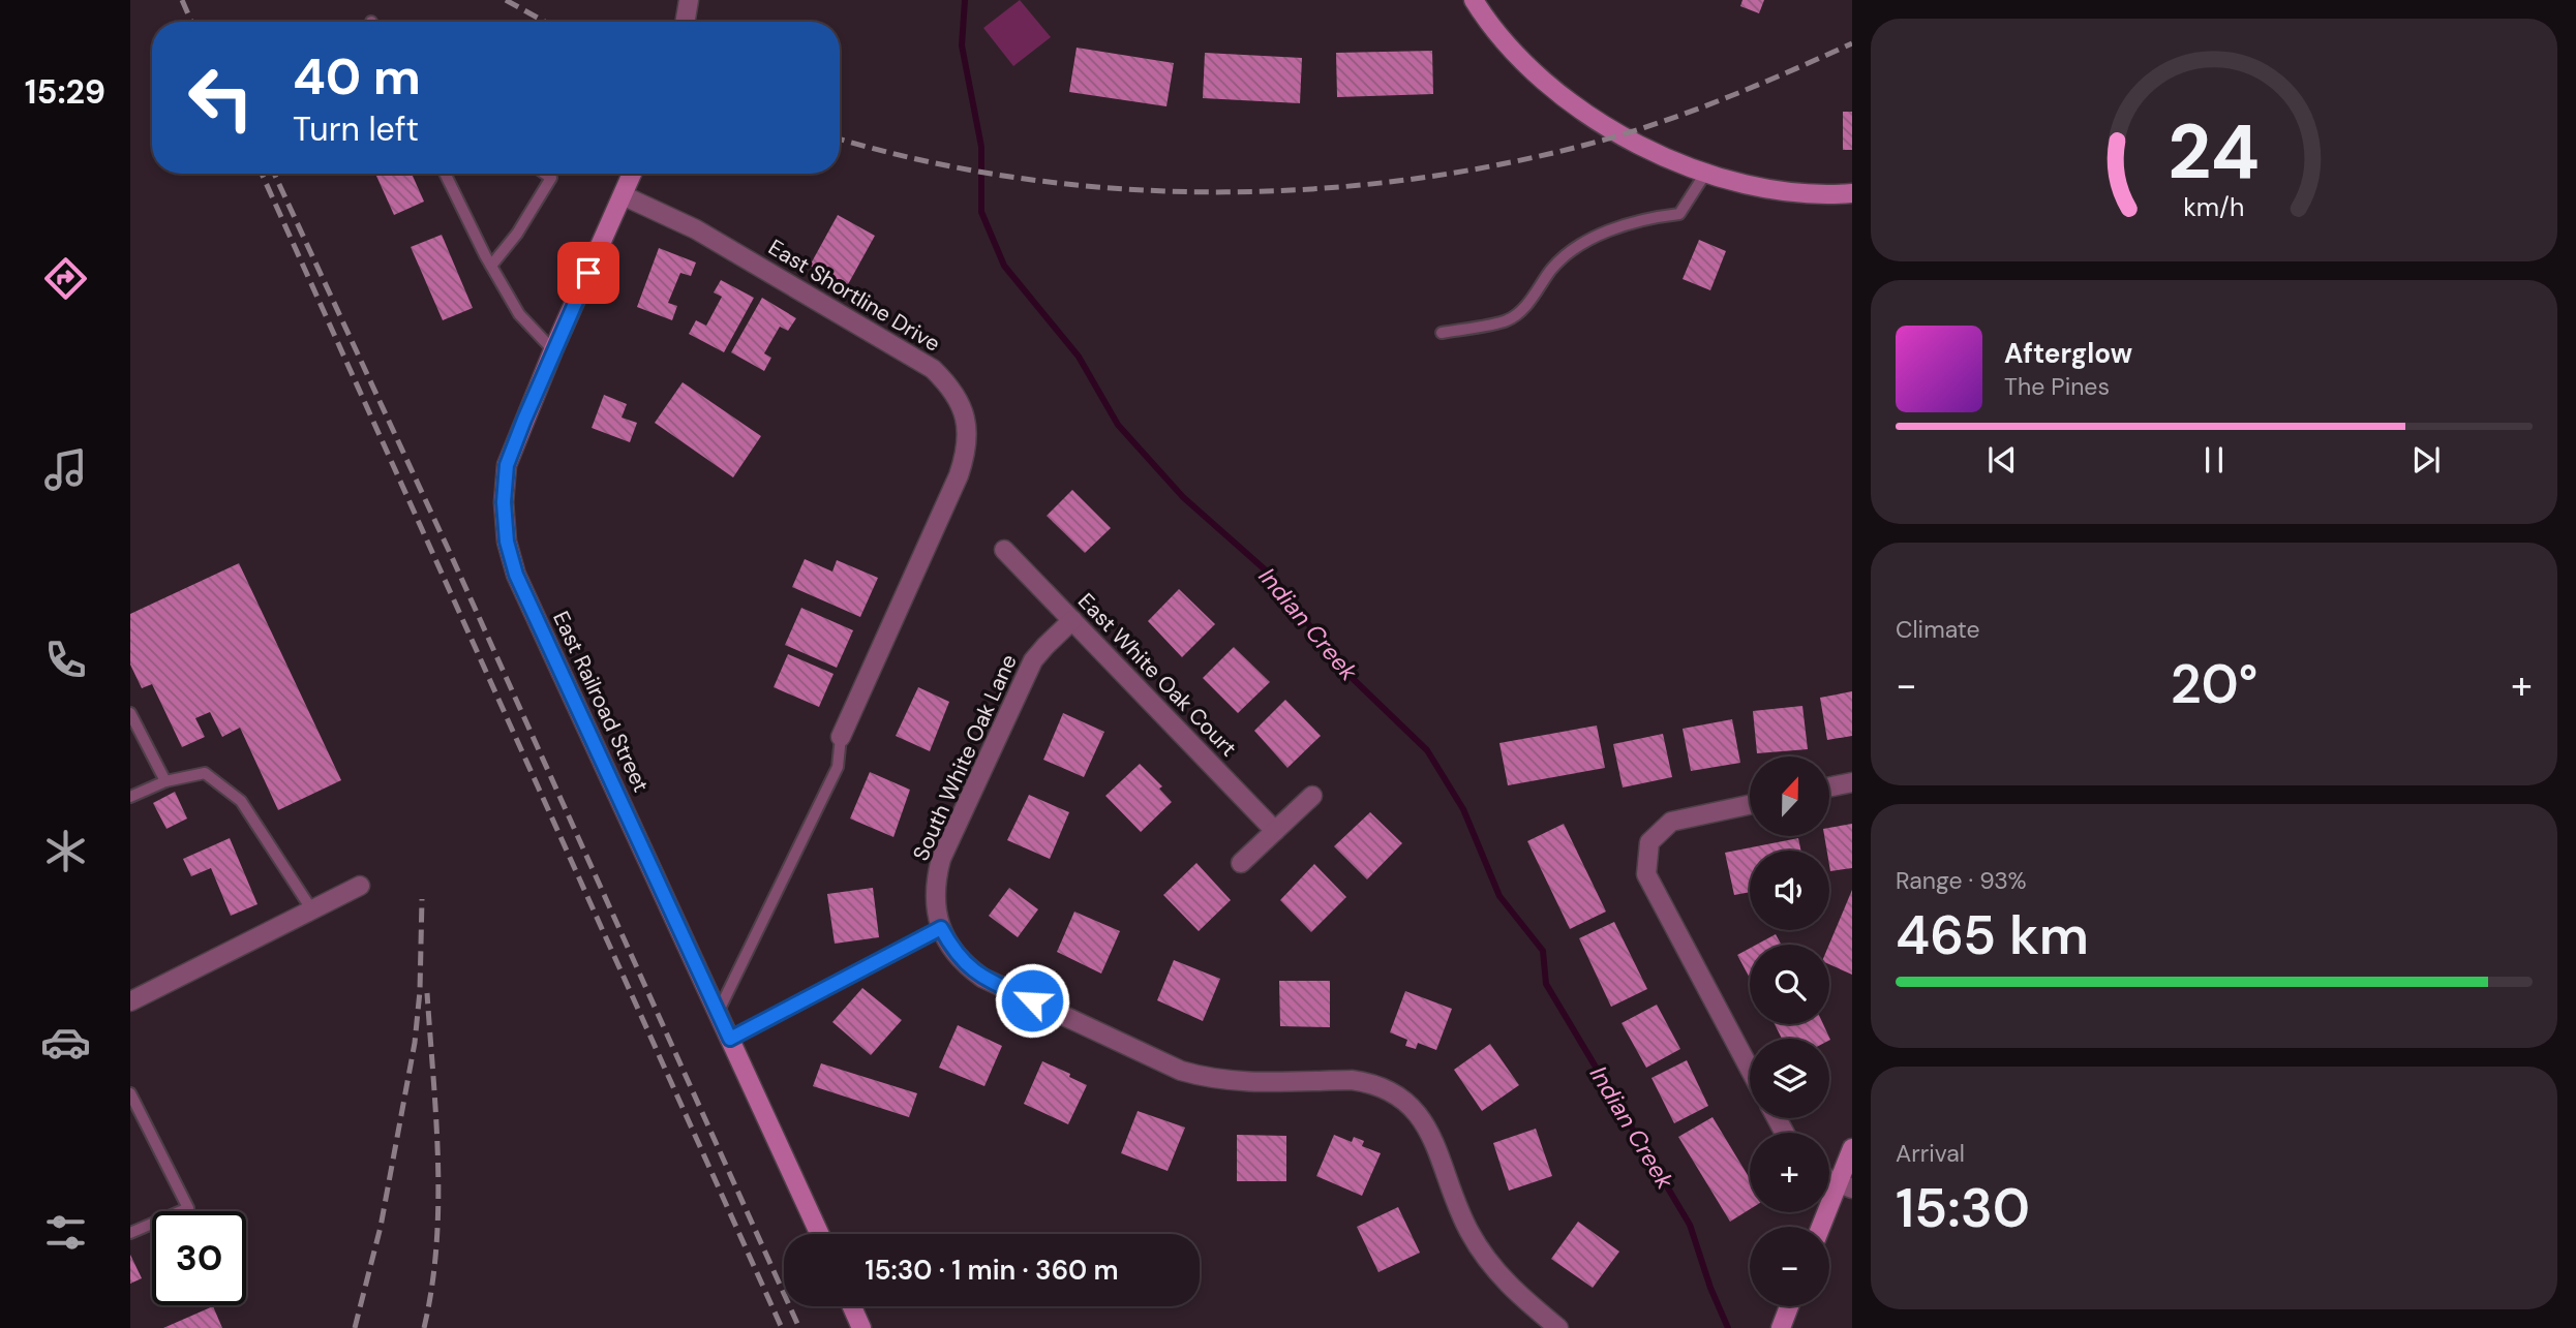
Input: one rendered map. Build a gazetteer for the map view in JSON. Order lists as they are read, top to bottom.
{
  "streets": {
    "street": [
      "East Shortline Drive",
      "East White Oak Court",
      "East Railroad Street",
      "South White Oak Lane"
    ]
  },
  "crossings": [
    ["East Shortline Drive", "East Railroad Street"],
    ["East White Oak Court", "South White Oak Lane"]
  ],
  "water": ["Indian Creek"],
  "north": "top",
  "page": {
    "tabs": "15:29",
    "turn": ["40 m", "Turn left"],
    "song": ["Afterglow", "The Pines"],
    "tile": [
      "Climate",
      ["Range · 93%", "465 km"],
      ["Arrival", "15:30"]
    ],
    "heat": ["−", "20°", "+"],
    "map_buttons": ["+", "−"],
    "limit": "30",
    "trip": "15:30 · 1 min · 360 m",
    "gauge": ["24", "km/h"]
  }
}
